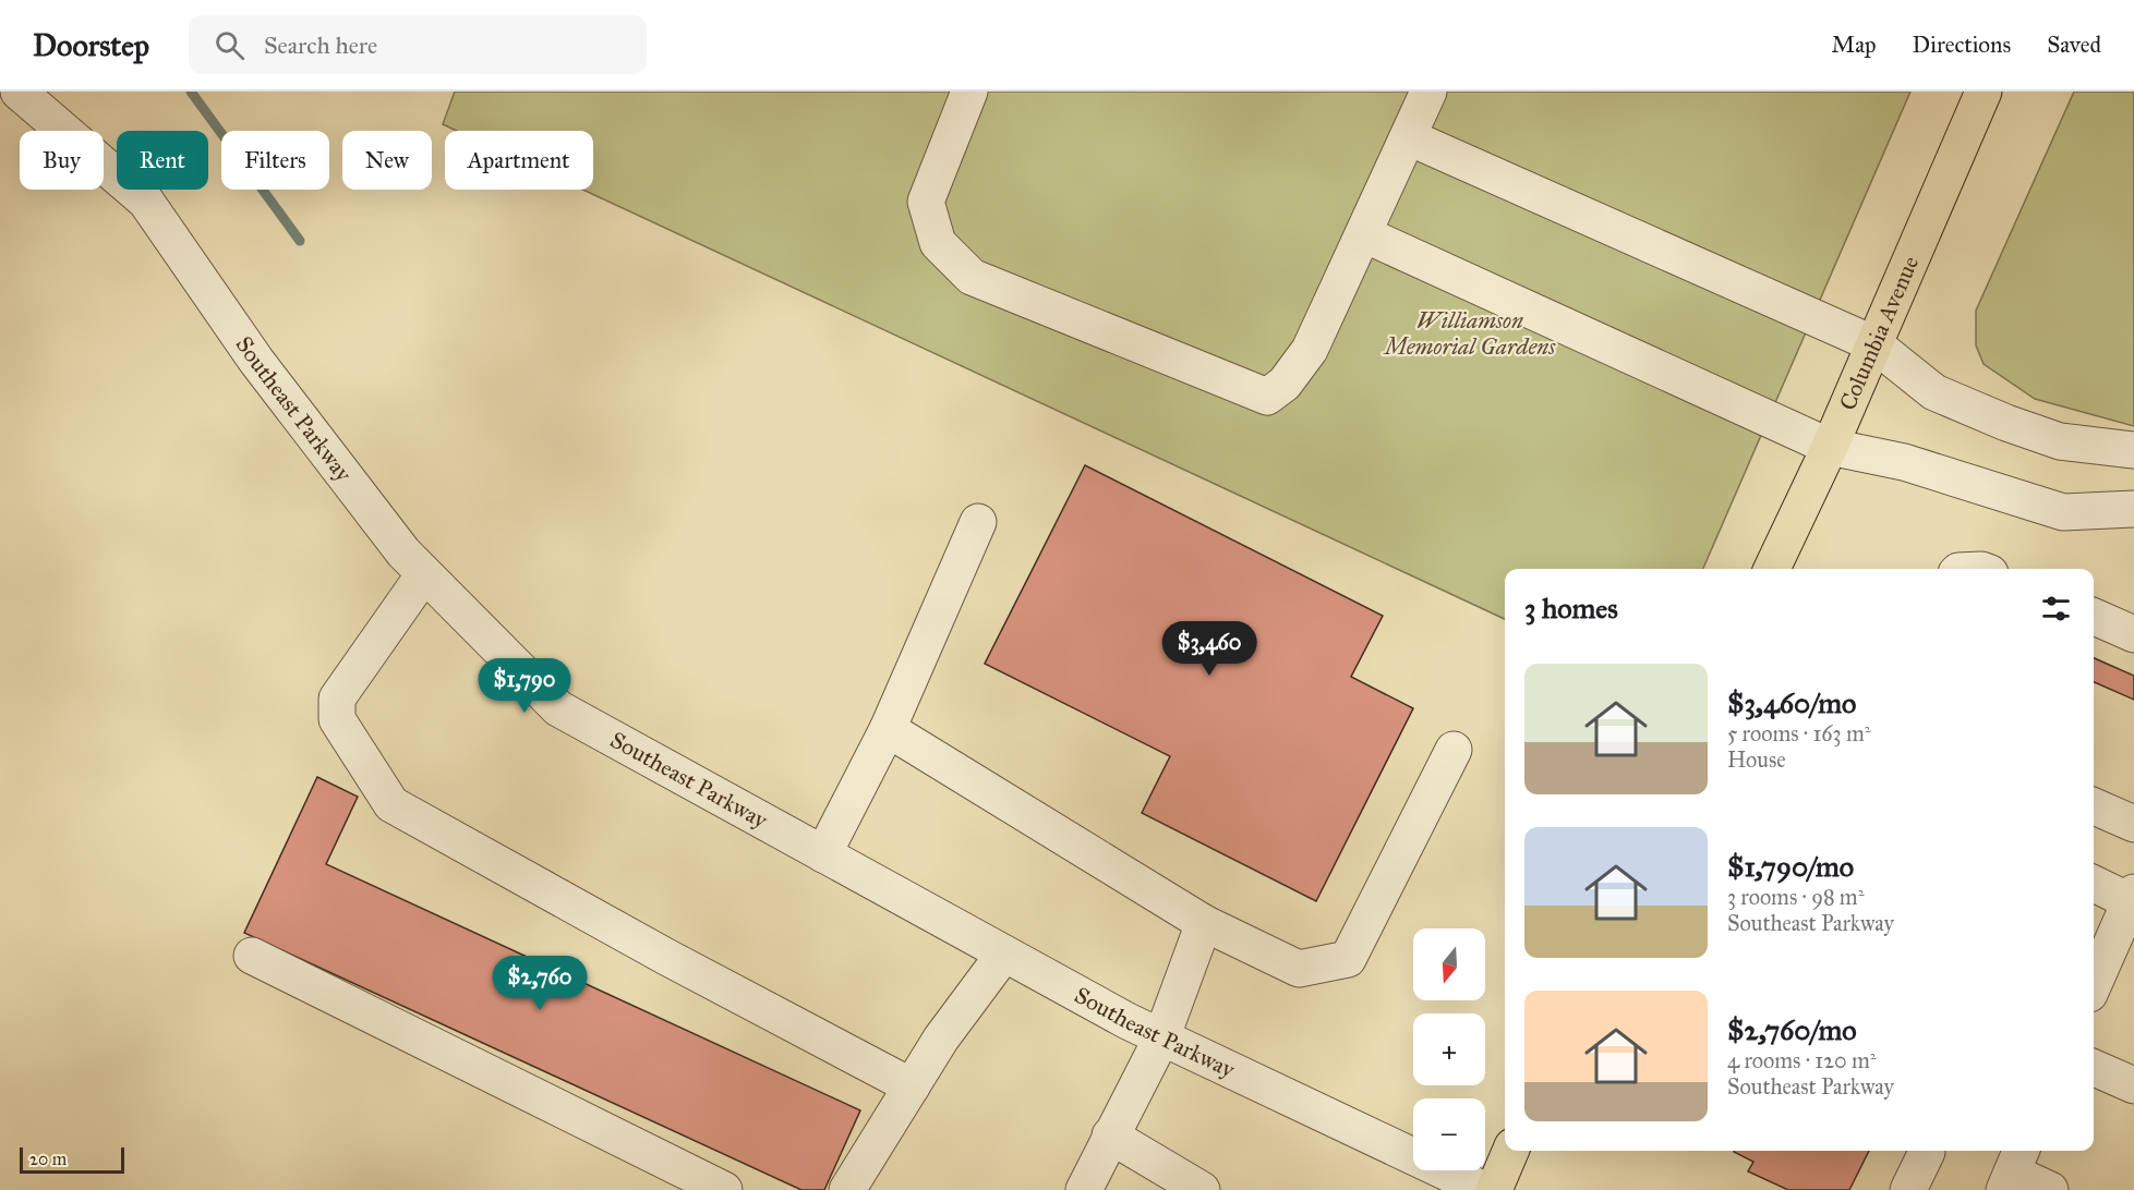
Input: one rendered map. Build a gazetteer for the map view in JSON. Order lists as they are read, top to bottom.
{
  "streets": {
    "main road": ["Columbia Avenue"],
    "street": ["Southeast Parkway"]
  },
  "parks": ["Williamson Memorial Gardens"],
  "scale_bar": "20 m",
  "north": "bottom",
  "page": {
    "header": "Doorstep",
    "search": "Search here",
    "nav": ["Map", "Directions", "Saved"],
    "chip": [
      "Buy",
      "Rent",
      "Filters",
      "New",
      "Apartment"
    ],
    "heading": "3 homes",
    "price": ["$3,460", "$1,790", "$2,760"],
    "list": [
      {
        "name": "$3,460/mo",
        "note": "5 rooms · 163 m² · House"
      },
      {
        "name": "$1,790/mo",
        "note": "3 rooms · 98 m² · Southeast Parkway"
      },
      {
        "name": "$2,760/mo",
        "note": "4 rooms · 120 m² · Southeast Parkway"
      }
    ],
    "map_buttons": ["+", "−"],
    "scale": "20 m"
  }
}
